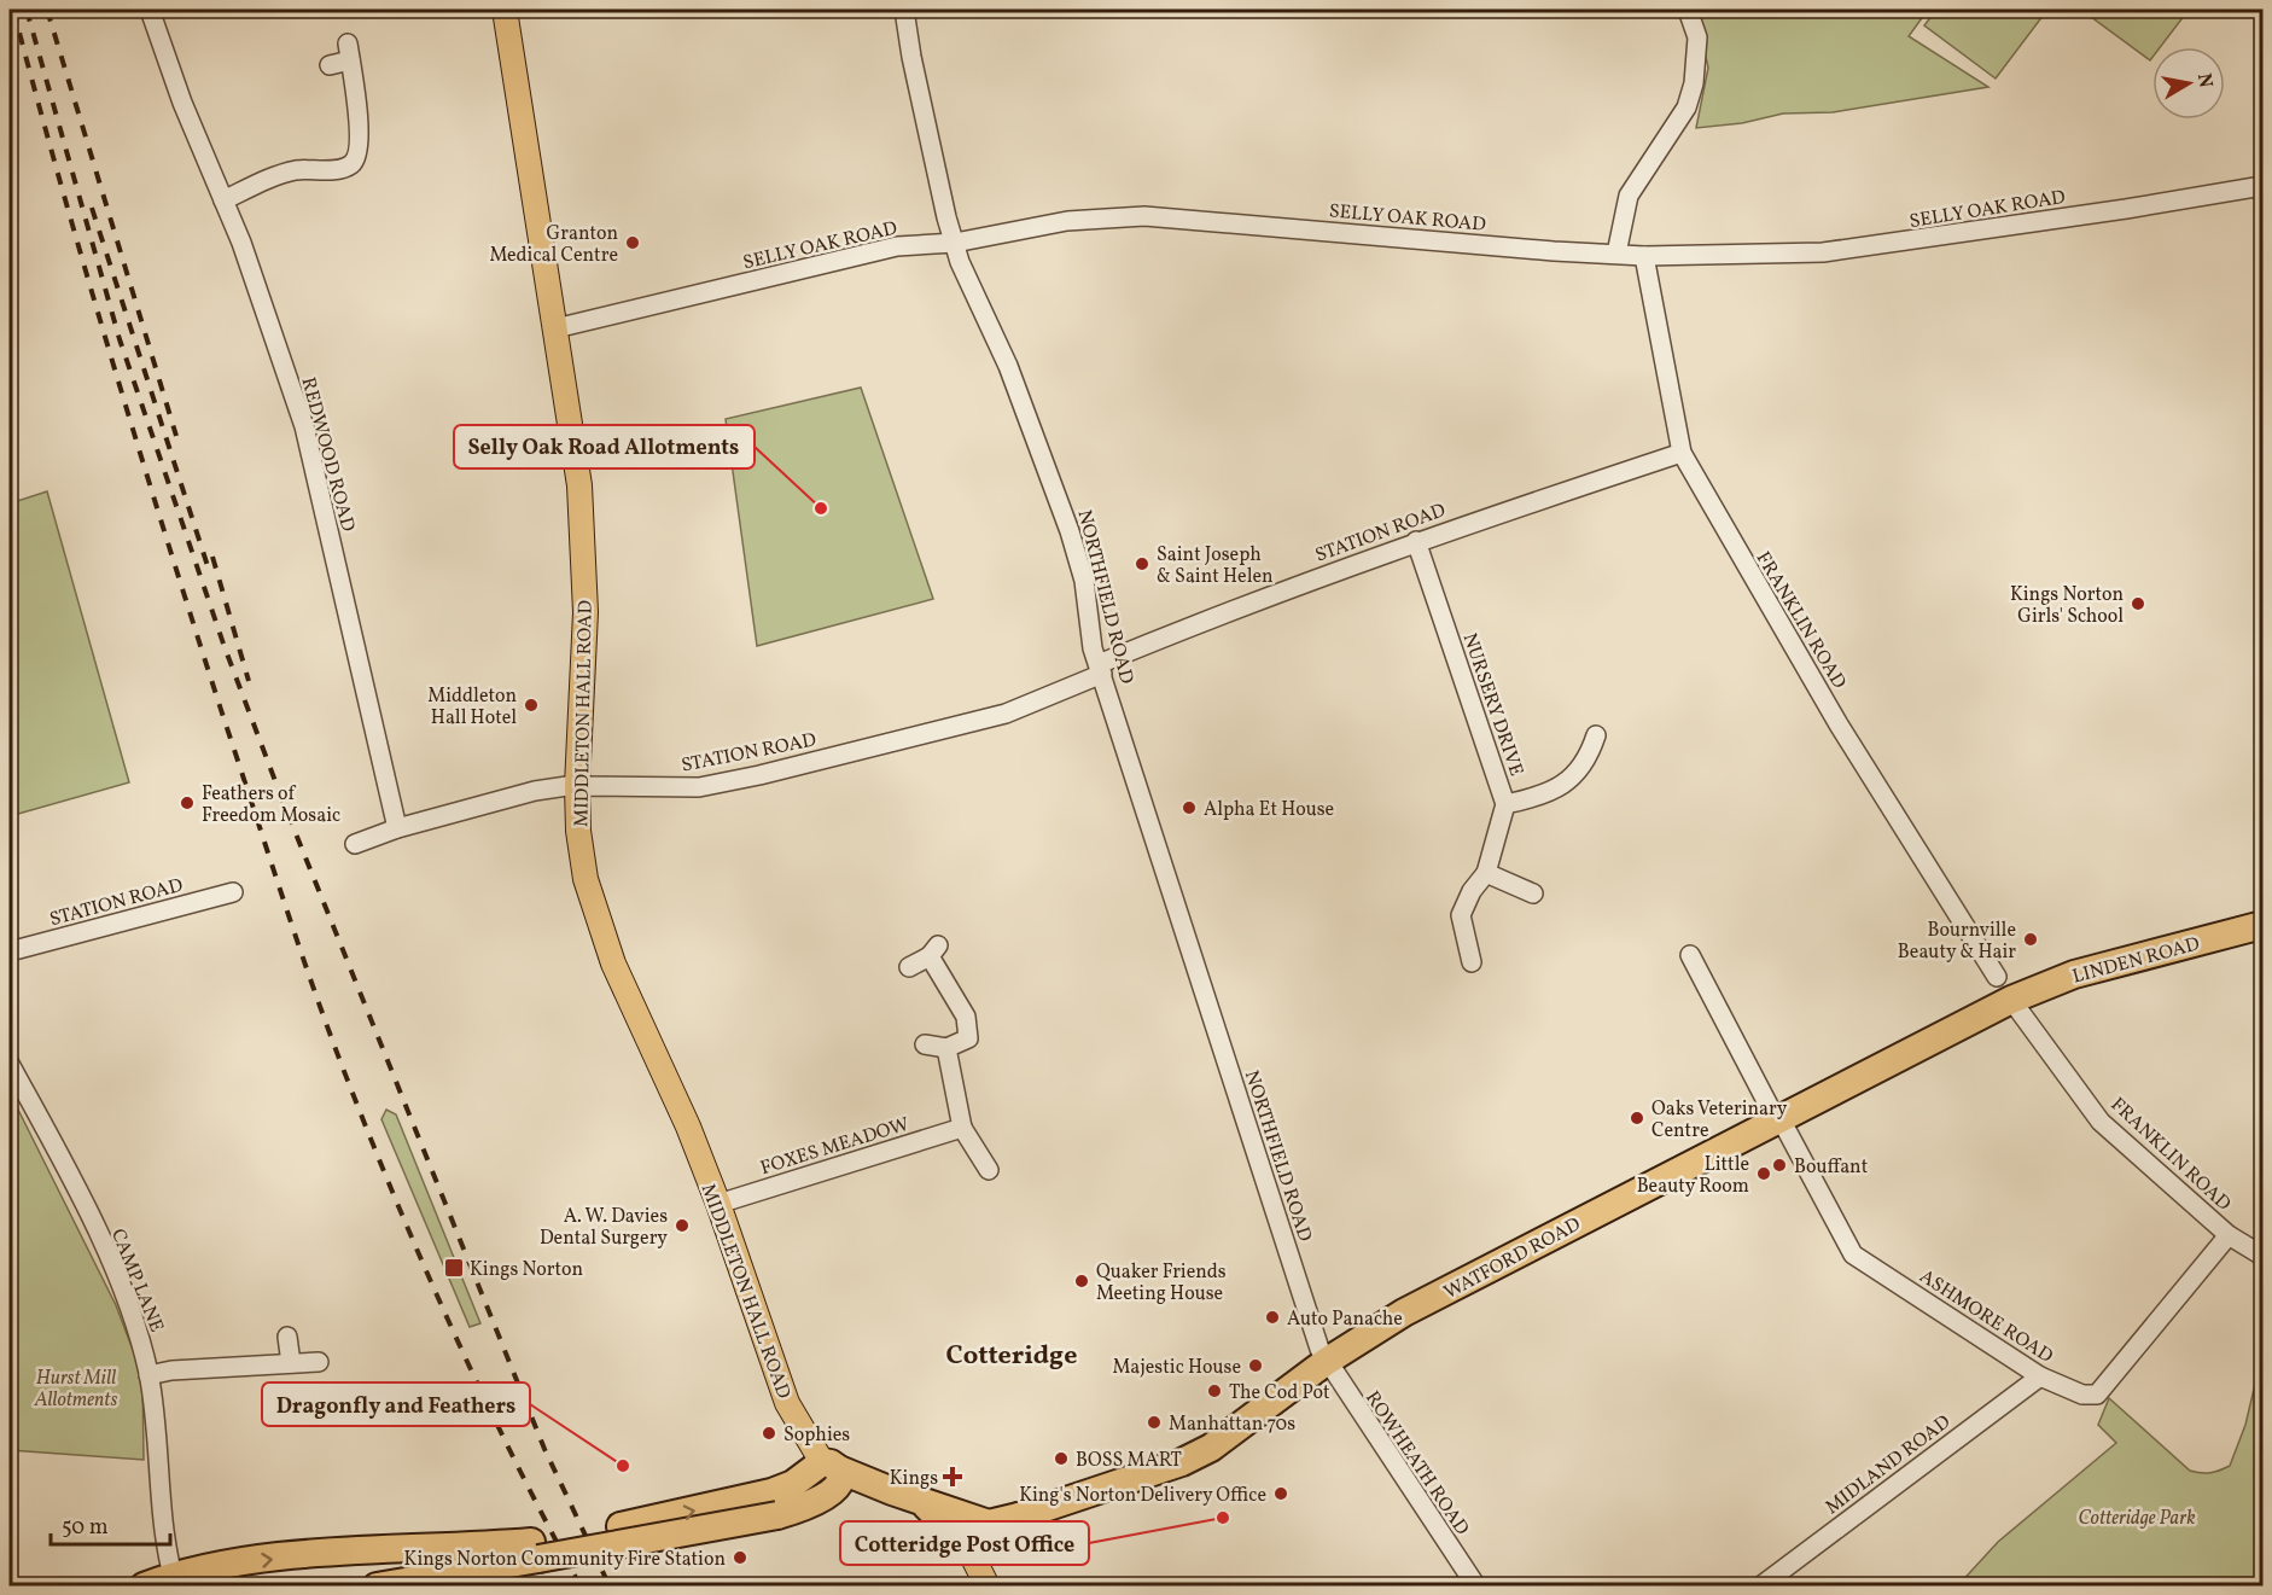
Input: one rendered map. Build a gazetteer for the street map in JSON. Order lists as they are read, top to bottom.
{
  "streets": {
    "highway": ["LINDEN ROAD", "WATFORD ROAD"],
    "main road": ["MIDDLETON HALL ROAD"],
    "street": [
      "SELLY OAK ROAD",
      "REDWOOD ROAD",
      "STATION ROAD",
      "NORTHFIELD ROAD",
      "FRANKLIN ROAD",
      "NURSERY DRIVE",
      "FOXES MEADOW",
      "CAMP LANE",
      "ASHMORE ROAD",
      "ROWHEATH ROAD",
      "MIDLAND ROAD"
    ]
  },
  "crossings": [
    ["SELLY OAK ROAD", "NORTHFIELD ROAD"],
    ["SELLY OAK ROAD", "FRANKLIN ROAD"],
    ["SELLY OAK ROAD", "MIDDLETON HALL ROAD"],
    ["REDWOOD ROAD", "STATION ROAD"],
    ["STATION ROAD", "NORTHFIELD ROAD"],
    ["STATION ROAD", "FRANKLIN ROAD"],
    ["STATION ROAD", "NURSERY DRIVE"],
    ["STATION ROAD", "MIDDLETON HALL ROAD"],
    ["NORTHFIELD ROAD", "WATFORD ROAD"],
    ["NORTHFIELD ROAD", "ROWHEATH ROAD"],
    ["FRANKLIN ROAD", "LINDEN ROAD"],
    ["FRANKLIN ROAD", "WATFORD ROAD"],
    ["FRANKLIN ROAD", "ASHMORE ROAD"],
    ["MIDDLETON HALL ROAD", "FOXES MEADOW"],
    ["LINDEN ROAD", "WATFORD ROAD"],
    ["WATFORD ROAD", "ASHMORE ROAD"],
    ["WATFORD ROAD", "ROWHEATH ROAD"],
    ["ASHMORE ROAD", "MIDLAND ROAD"]
  ],
  "districts": ["Cotteridge"],
  "parks": ["Hurst Mill Allotments", "Cotteridge Park"],
  "places": {
    "other": [
      "Granton Medical Centre",
      "Selly Oak Road Allotments",
      "Saint Joseph & Saint Helen",
      "Kings Norton Girls' School",
      "Middleton Hall Hotel",
      "Feathers of Freedom Mosaic",
      "Alpha Et House",
      "Bournville Beauty & Hair",
      "Oaks Veterinary Centre",
      "Bouffant",
      "Little Beauty Room",
      "A. W. Davies Dental Surgery",
      "Quaker Friends Meeting House",
      "Auto Panache",
      "Majestic House",
      "The Cod Pot",
      "Manhattan 70s",
      "Sophies",
      "BOSS MART",
      "Dragonfly and Feathers",
      "King's Norton Delivery Office",
      "Cotteridge Post Office",
      "Kings Norton Community Fire Station"
    ],
    "transit": ["Kings Norton"],
    "health": ["Kings"]
  },
  "scale_bar": "50 m",
  "north": "right"
}
